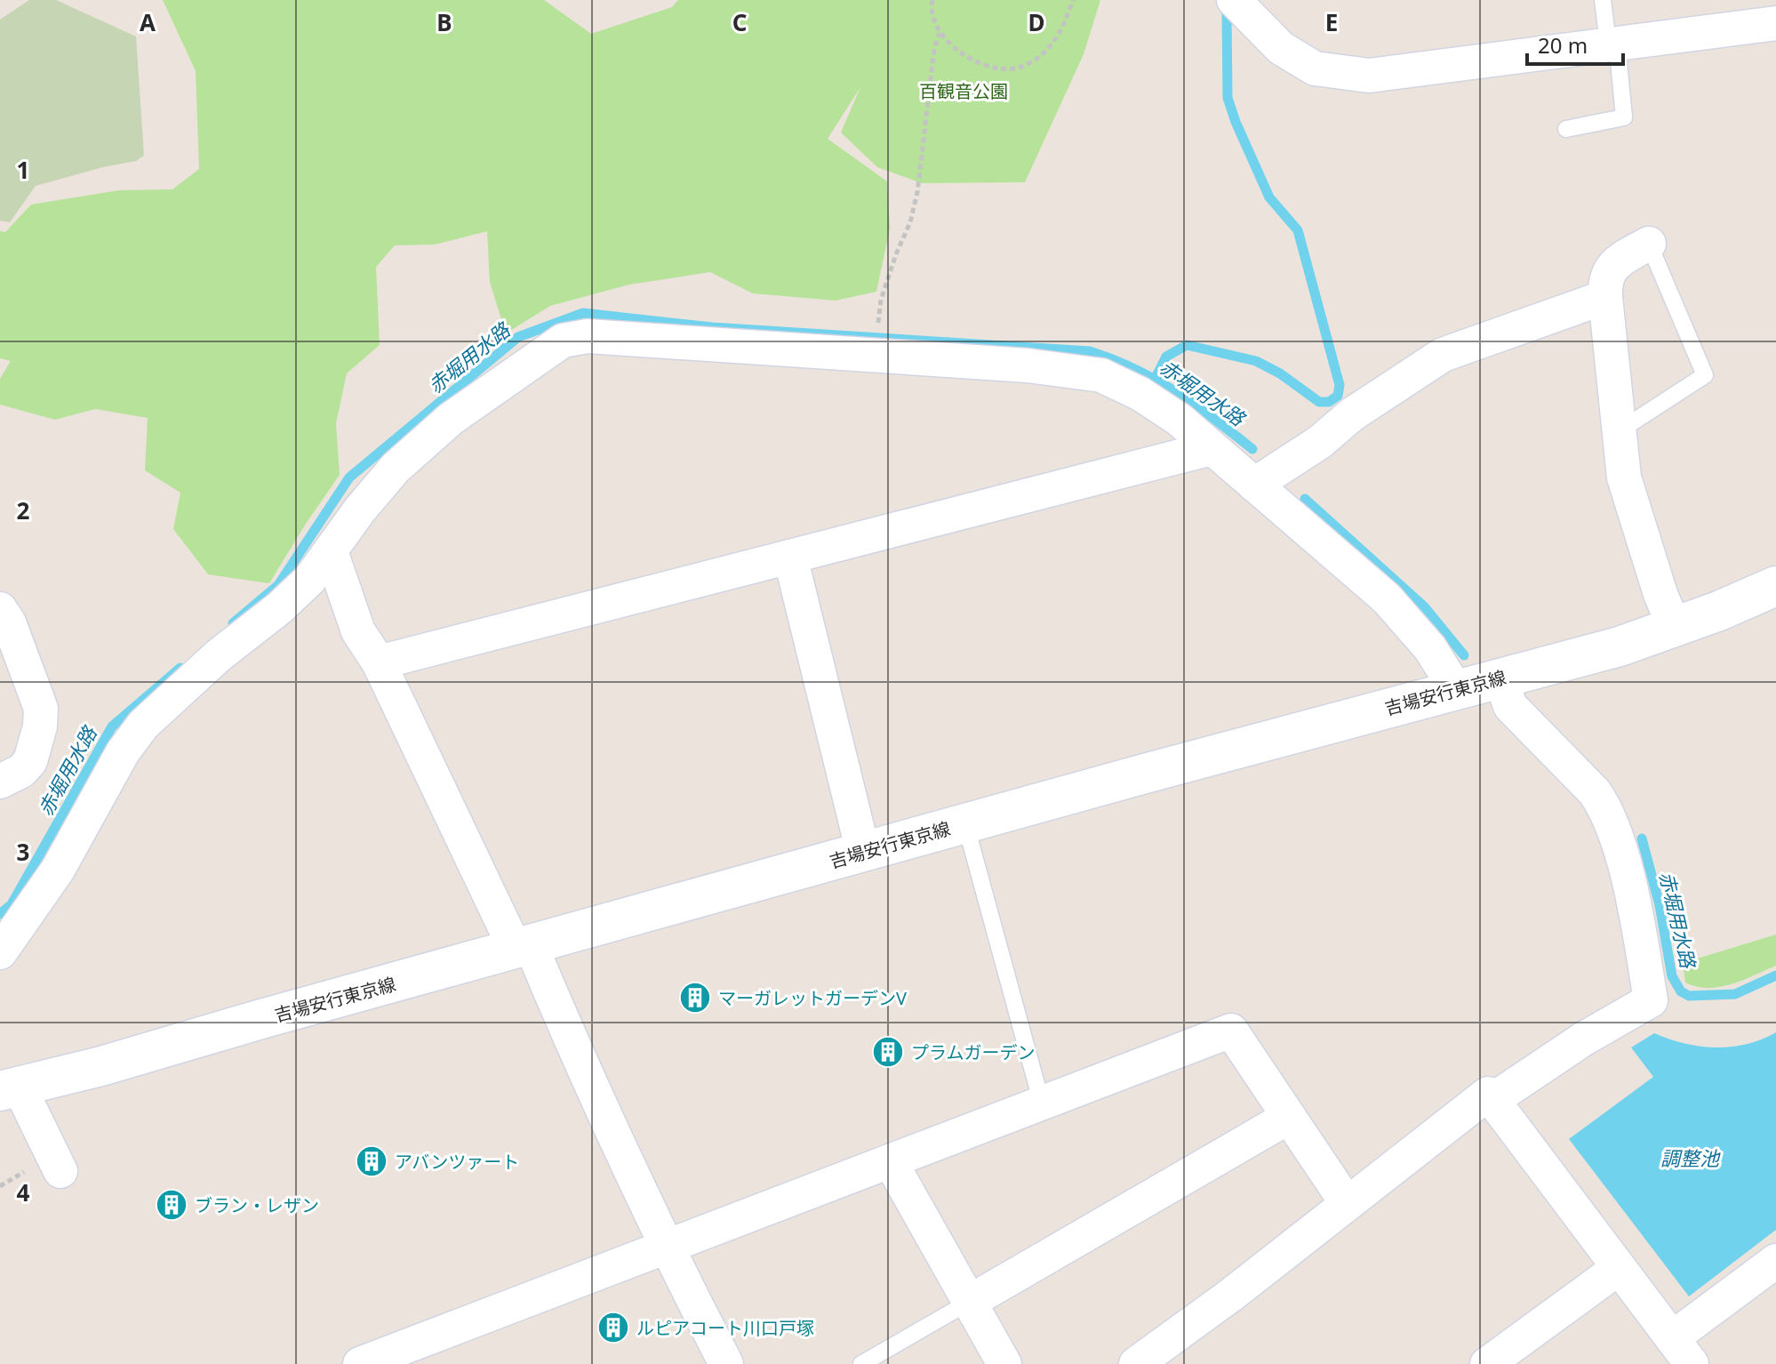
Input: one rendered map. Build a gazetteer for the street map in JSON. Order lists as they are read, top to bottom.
{
  "streets": {
    "main road": ["吉場安行東京線"]
  },
  "water": ["赤堀用水路", "調整池"],
  "parks": ["百観音公園"],
  "places": {
    "building": [
      "マーガレットガーデンV",
      "プラムガーデン",
      "アバンツァート",
      "ブラン・レザン",
      "ルピアコート川口戸塚"
    ]
  },
  "scale_bar": "20 m",
  "grid": {
    "columns": [
      "A",
      "B",
      "C",
      "D",
      "E"
    ],
    "rows": [
      "1",
      "2",
      "3",
      "4"
    ]
  }
}
